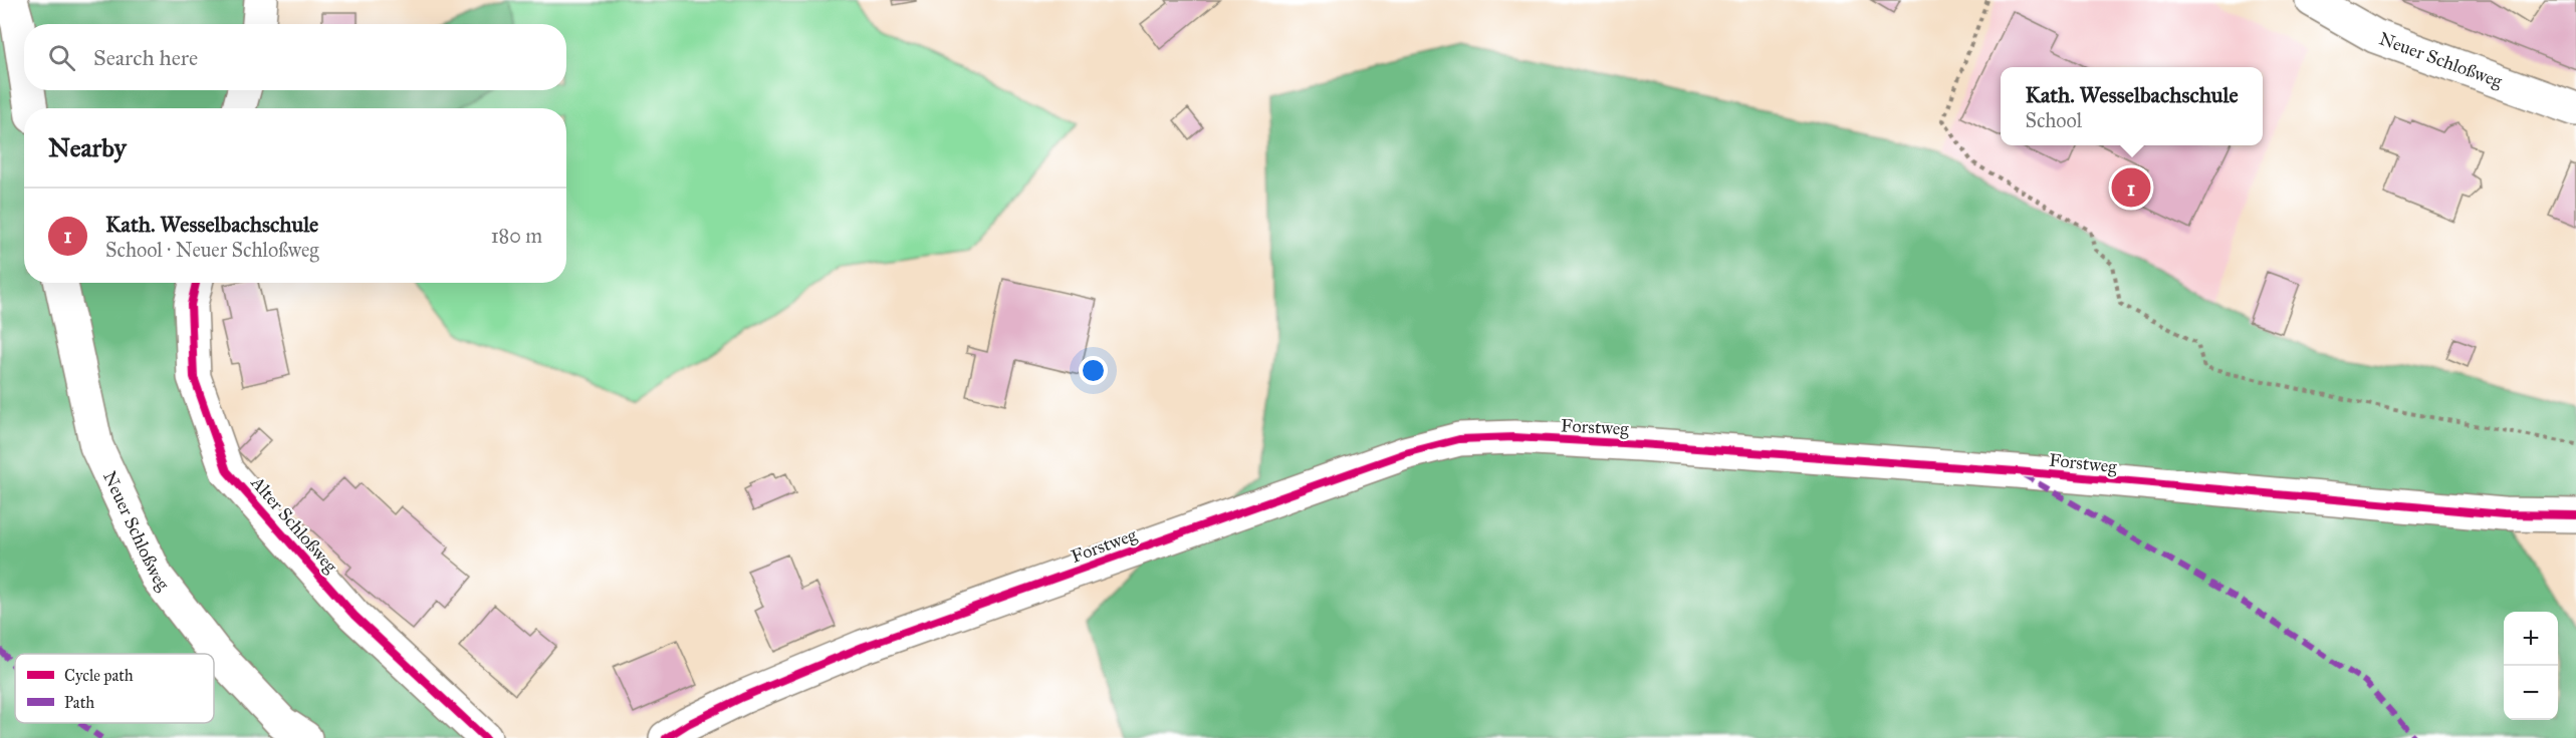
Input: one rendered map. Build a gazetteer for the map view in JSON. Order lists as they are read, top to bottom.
{
  "streets": {
    "street": ["Neuer Schloßweg", "Forstweg", "Alter Schloßweg"]
  },
  "legend": ["Cycle path", "Path"],
  "page": {
    "search": "Search here",
    "popup": ["Kath. Wesselbachschule", "School"],
    "heading": "Nearby",
    "pins": "1",
    "list": [
      {
        "mark": "1",
        "name": "Kath. Wesselbachschule",
        "note": "School · Neuer Schloßweg",
        "value": "180 m"
      }
    ],
    "map_buttons": ["+", "−"]
  }
}
